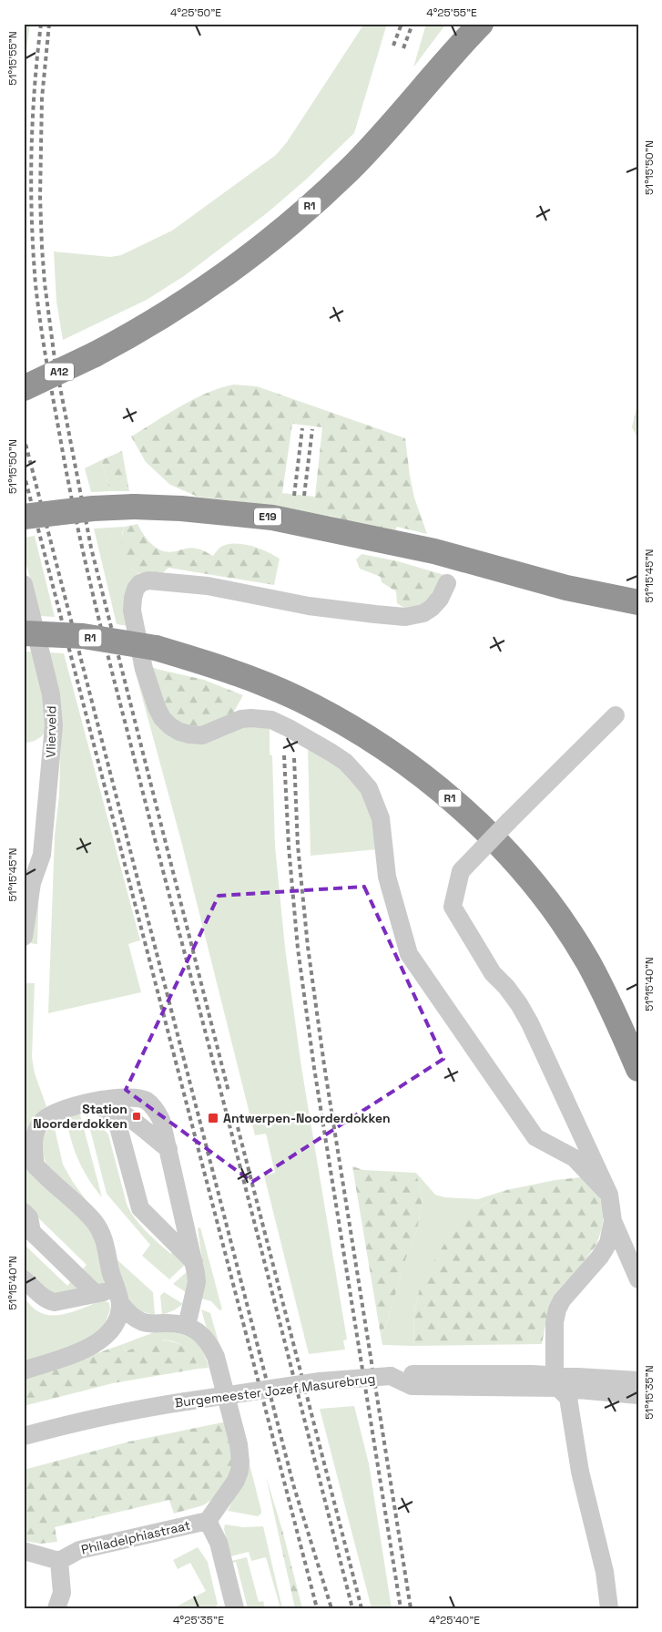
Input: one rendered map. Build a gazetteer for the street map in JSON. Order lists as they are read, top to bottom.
{
  "streets": {
    "highway": ["R1", "A12", "E19"],
    "street": ["Vlierveld", "Burgemeester Jozef Masurebrug", "Philadelphiastraat"]
  },
  "crossings": [
    ["R1", "A12"]
  ],
  "places": {
    "transit": ["Station Noorderdokken", "Antwerpen-Noorderdokken"]
  },
  "coordinates": [
    "4°25'50\"E",
    "4°25'55\"E",
    "51°15'55\"N",
    "51°15'50\"N",
    "51°15'45\"N",
    "51°15'40\"N",
    "51°15'35\"N",
    "4°25'35\"E",
    "4°25'40\"E"
  ]
}
